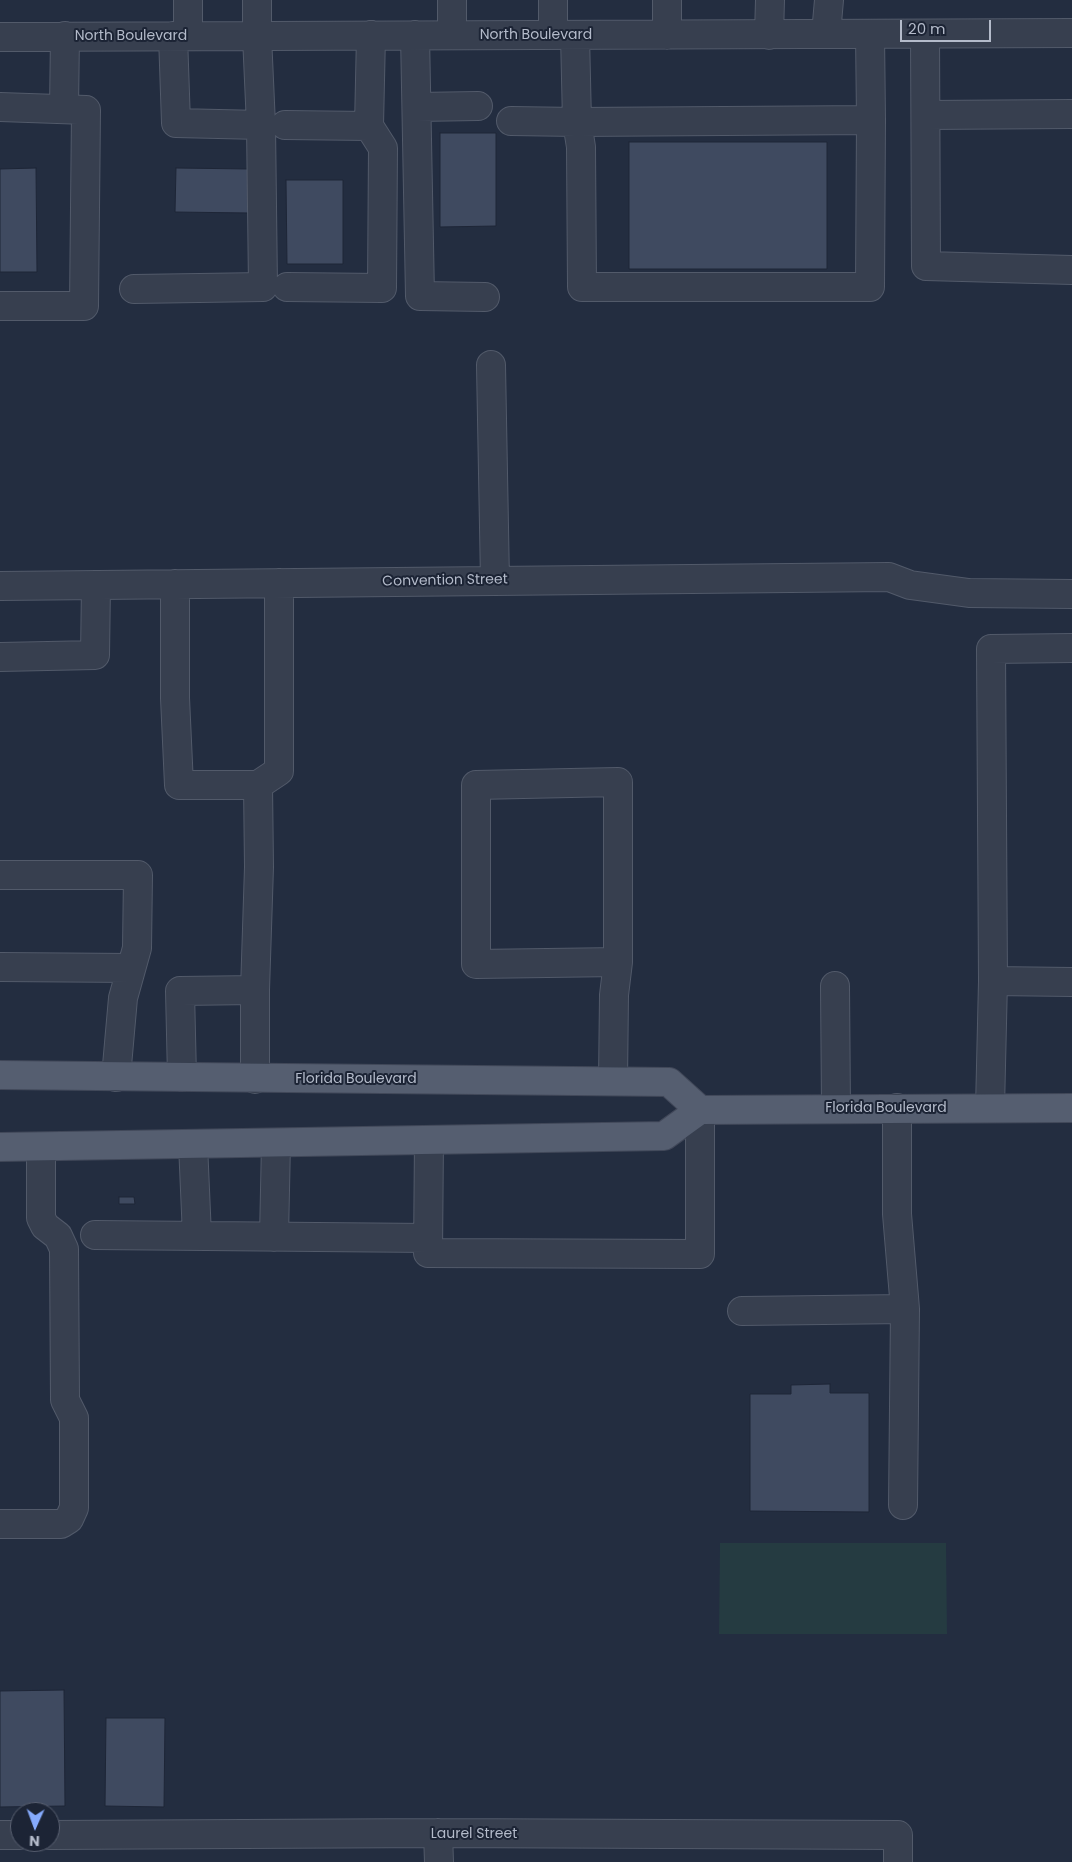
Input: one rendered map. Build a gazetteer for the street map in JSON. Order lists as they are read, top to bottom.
{
  "streets": {
    "main road": ["Florida Boulevard"],
    "street": ["North Boulevard", "Convention Street", "Laurel Street"]
  },
  "scale_bar": "20 m",
  "north": "bottom"
}
